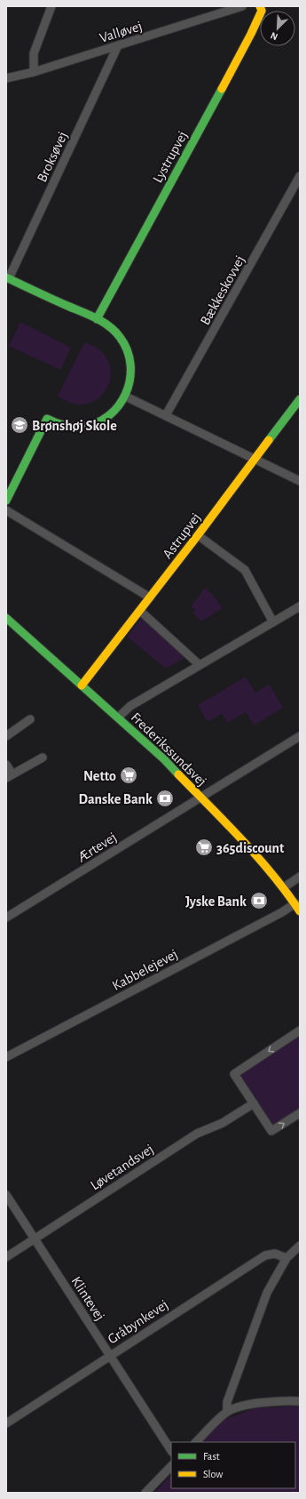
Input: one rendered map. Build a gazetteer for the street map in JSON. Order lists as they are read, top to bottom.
{
  "streets": {
    "street": [
      "Valløvej",
      "Broksøvej",
      "Lystrupvej",
      "Bækkeskovvej",
      "Astrupvej",
      "Frederikssundsvej",
      "Ærtevej",
      "Kabbelejevej",
      "Løvetandsvej",
      "Klintevej",
      "Gråbynkevej"
    ]
  },
  "crossings": [
    ["Valløvej", "Broksøvej"],
    ["Astrupvej", "Frederikssundsvej"],
    ["Frederikssundsvej", "Ærtevej"],
    ["Frederikssundsvej", "Kabbelejevej"],
    ["Løvetandsvej", "Klintevej"],
    ["Klintevej", "Gråbynkevej"]
  ],
  "places": {
    "school or university": ["Brønshøj Skole"],
    "supermarket": ["Netto", "365discount"],
    "bank": ["Danske Bank", "Jyske Bank"]
  },
  "legend": ["Fast", "Slow"],
  "north": "bottom left"
}
